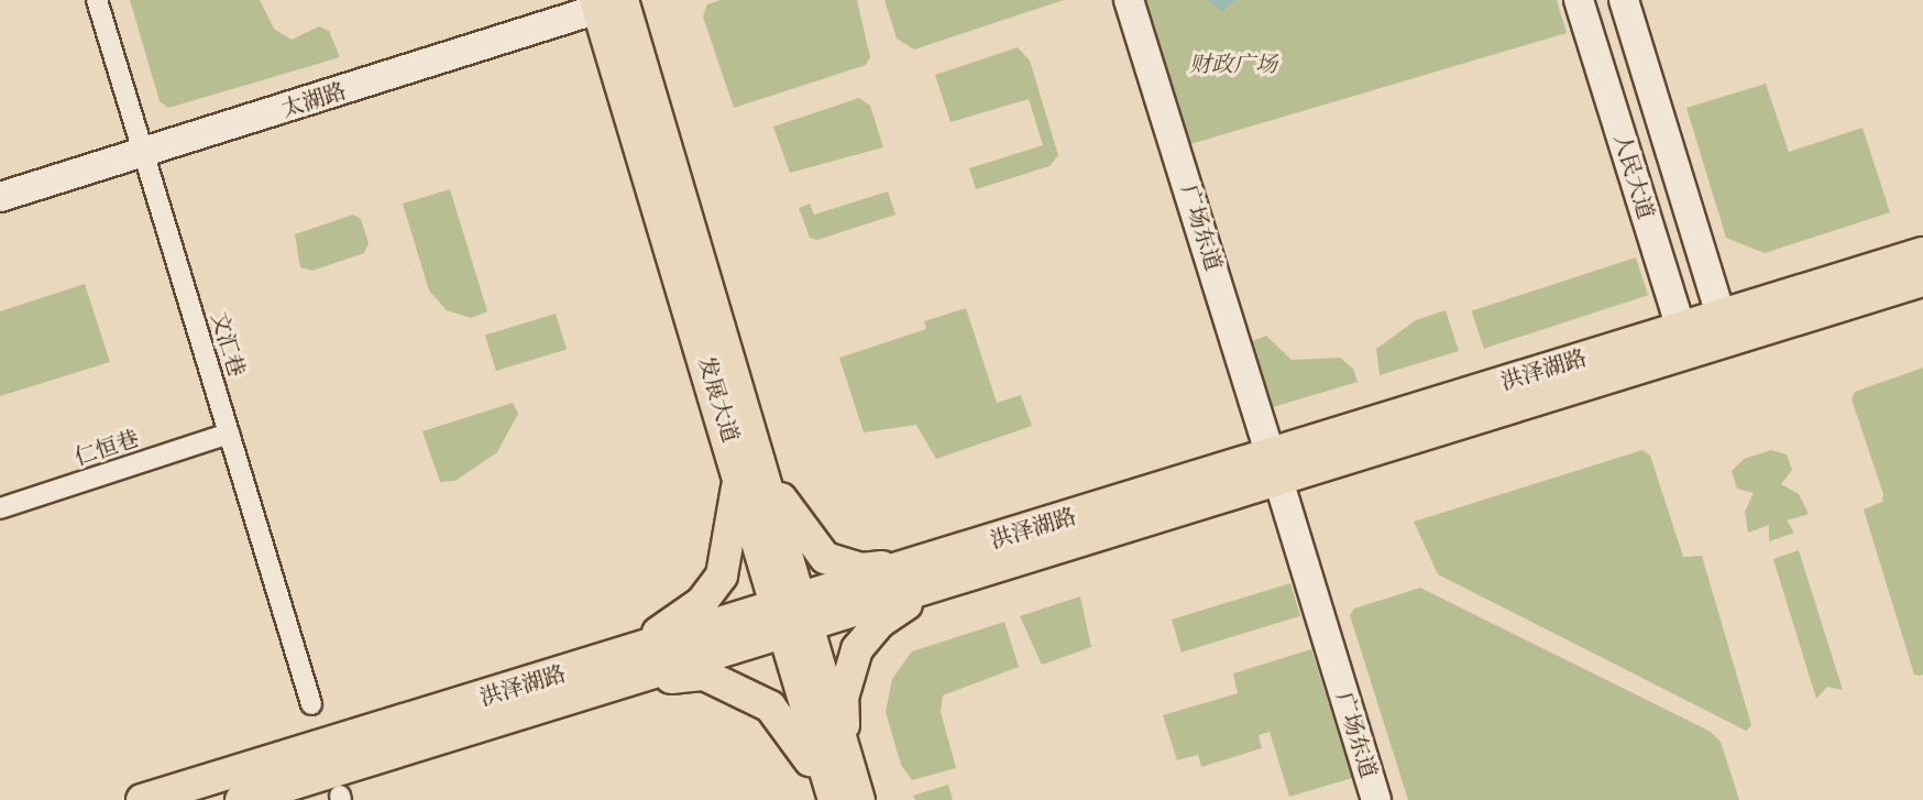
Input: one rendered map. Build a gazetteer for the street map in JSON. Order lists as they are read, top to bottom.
{
  "streets": {
    "main road": ["洪泽湖路", "发展大道"],
    "street": [
      "太湖路",
      "人民大道",
      "广场东道",
      "文汇巷",
      "仁恒巷"
    ]
  },
  "crossings": [
    ["太湖路", "文汇巷"],
    ["太湖路", "发展大道"],
    ["人民大道", "洪泽湖路"],
    ["广场东道", "洪泽湖路"],
    ["文汇巷", "仁恒巷"],
    ["洪泽湖路", "发展大道"]
  ],
  "parks": ["财政广场"]
}
